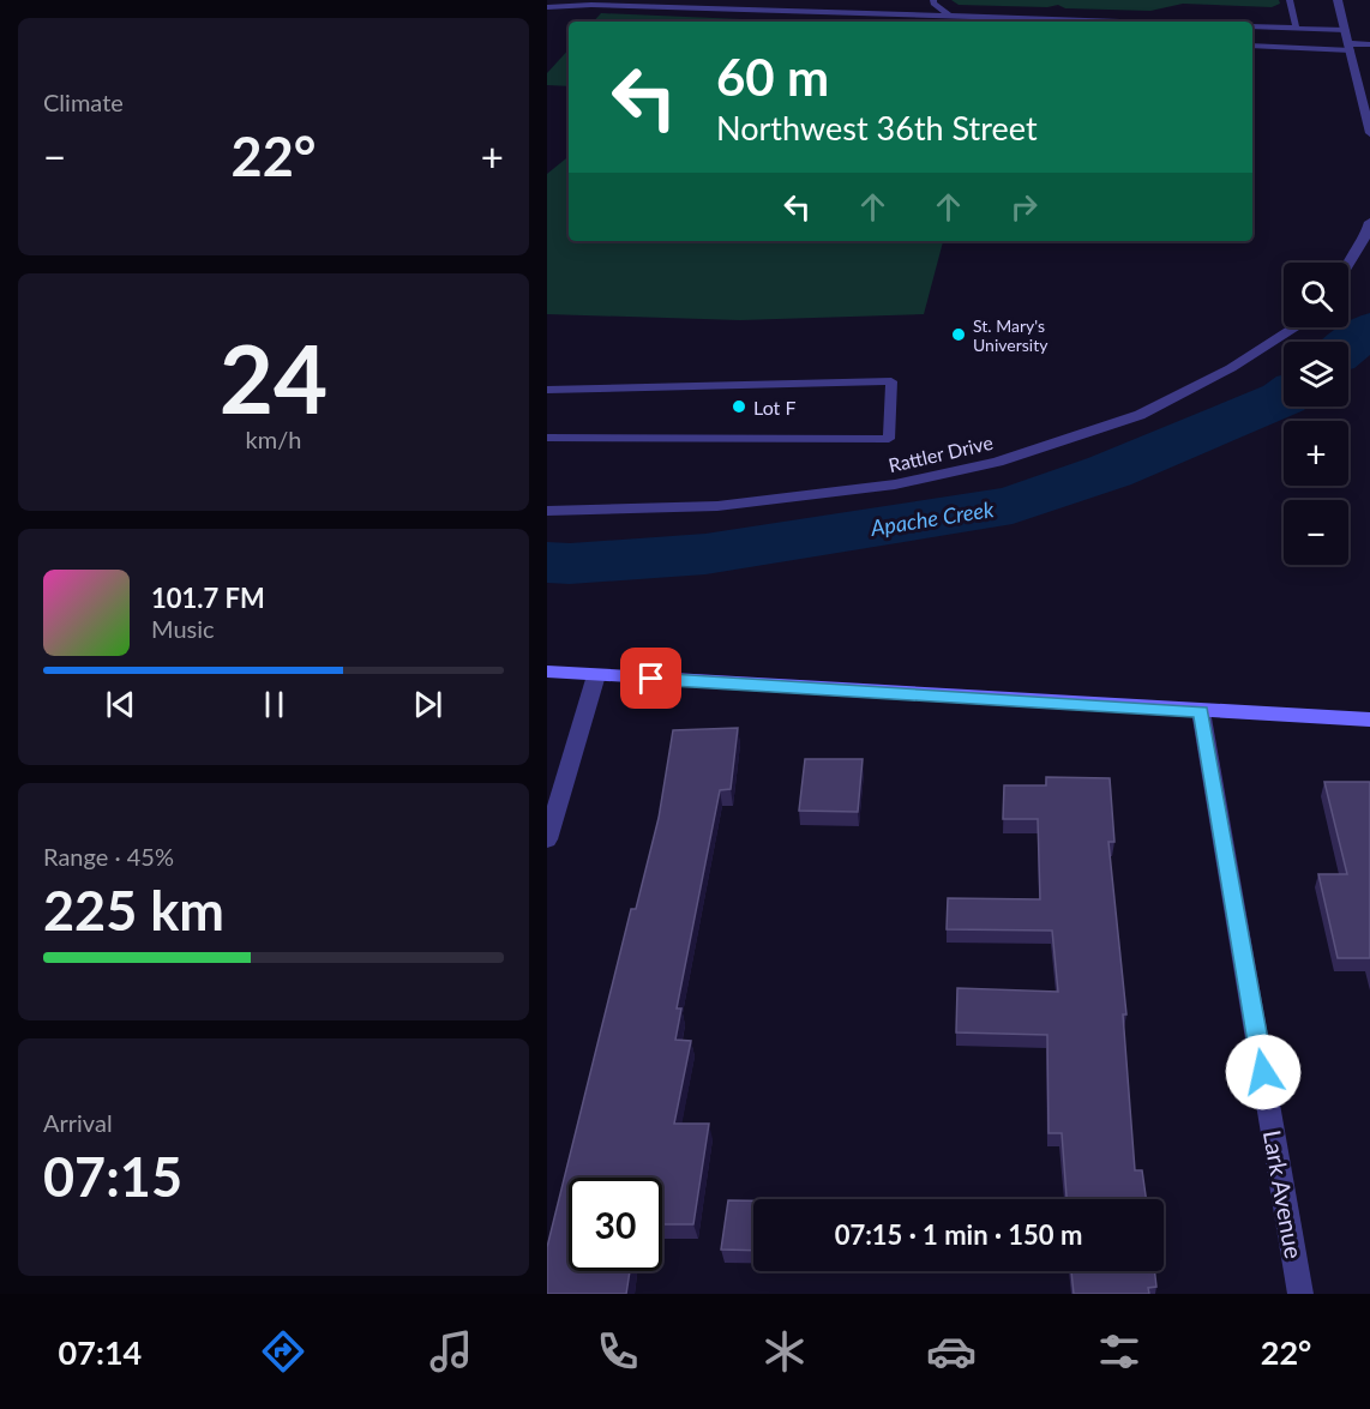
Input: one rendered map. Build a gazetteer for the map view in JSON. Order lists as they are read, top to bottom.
{
  "streets": {
    "street": ["Rattler Drive", "Lark Avenue"]
  },
  "water": ["Apache Creek"],
  "places": ["St. Mary's University", "Lot F"],
  "page": {
    "tile": [
      "Climate",
      ["24", "km/h"],
      ["Range · 45%", "225 km"],
      ["Arrival", "07:15"]
    ],
    "turn": ["60 m", "Northwest 36th Street"],
    "heat": ["−", "22°", "+"],
    "map_buttons": ["+", "−"],
    "song": ["101.7 FM", "Music"],
    "limit": "30",
    "trip": "07:15 · 1 min · 150 m",
    "tabs": ["07:14", "22°"]
  }
}
